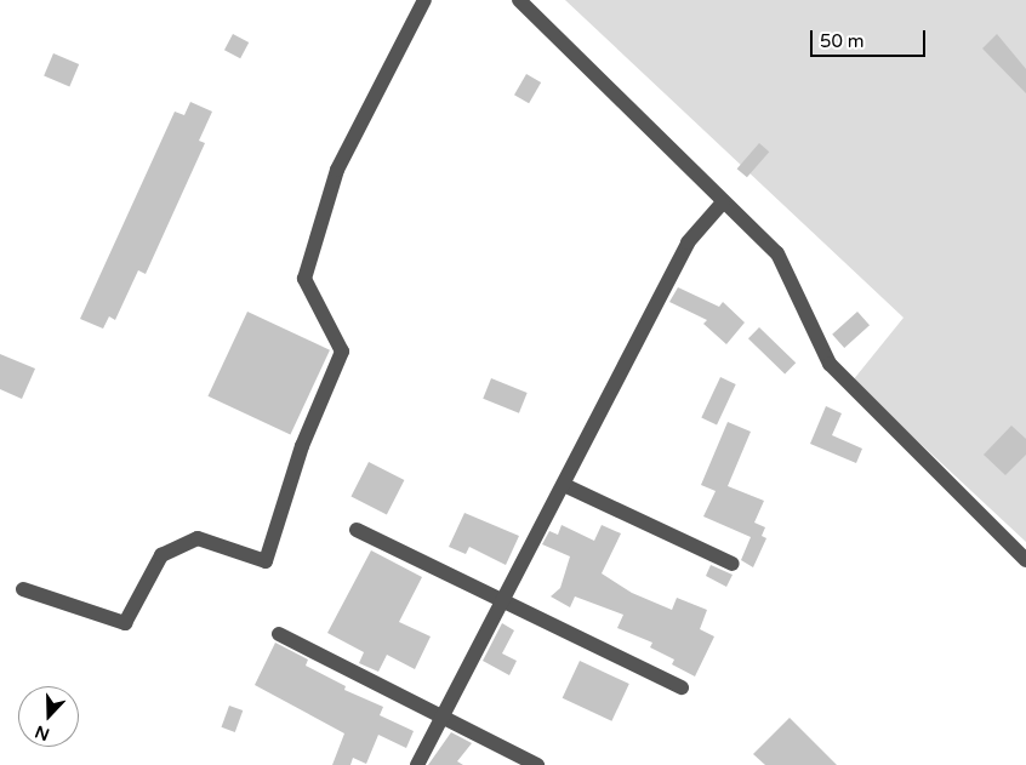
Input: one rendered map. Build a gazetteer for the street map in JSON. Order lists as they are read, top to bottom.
{
  "scale_bar": "50 m",
  "north": "bottom"
}
